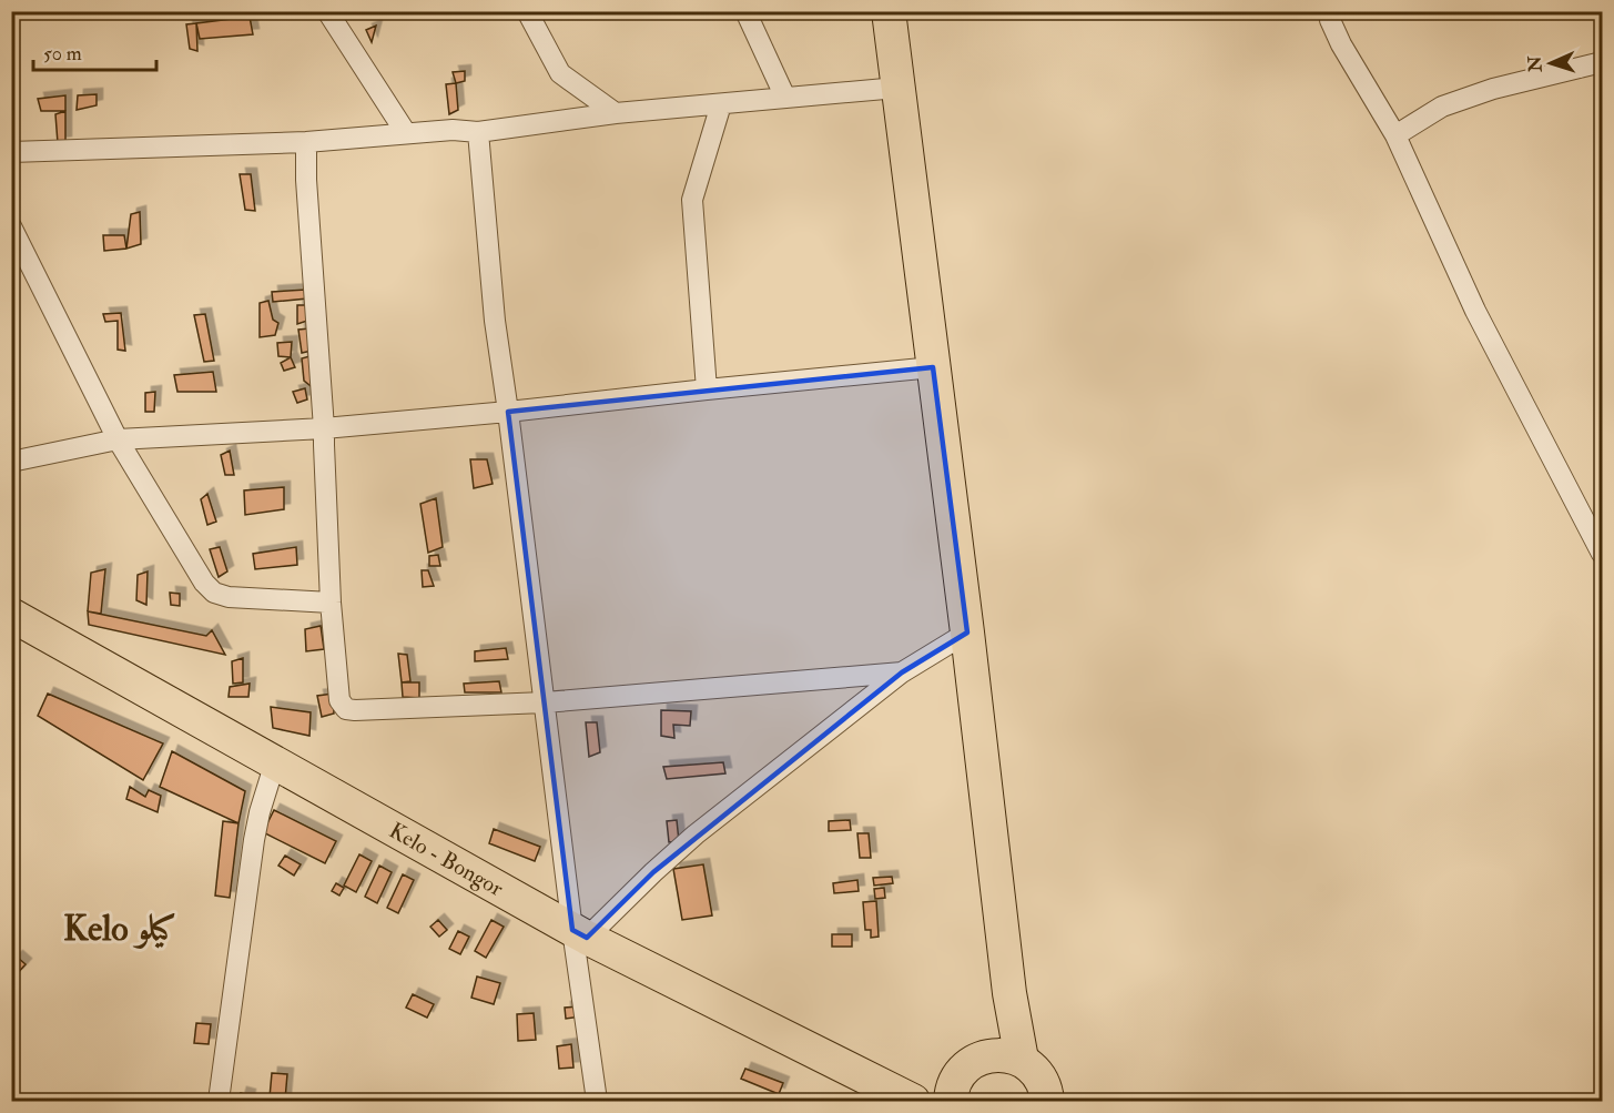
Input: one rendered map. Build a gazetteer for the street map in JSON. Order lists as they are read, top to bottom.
{
  "streets": {
    "highway": ["Kelo - Bongor"]
  },
  "districts": ["Kelo كيلو"],
  "scale_bar": "50 m",
  "north": "left"
}
